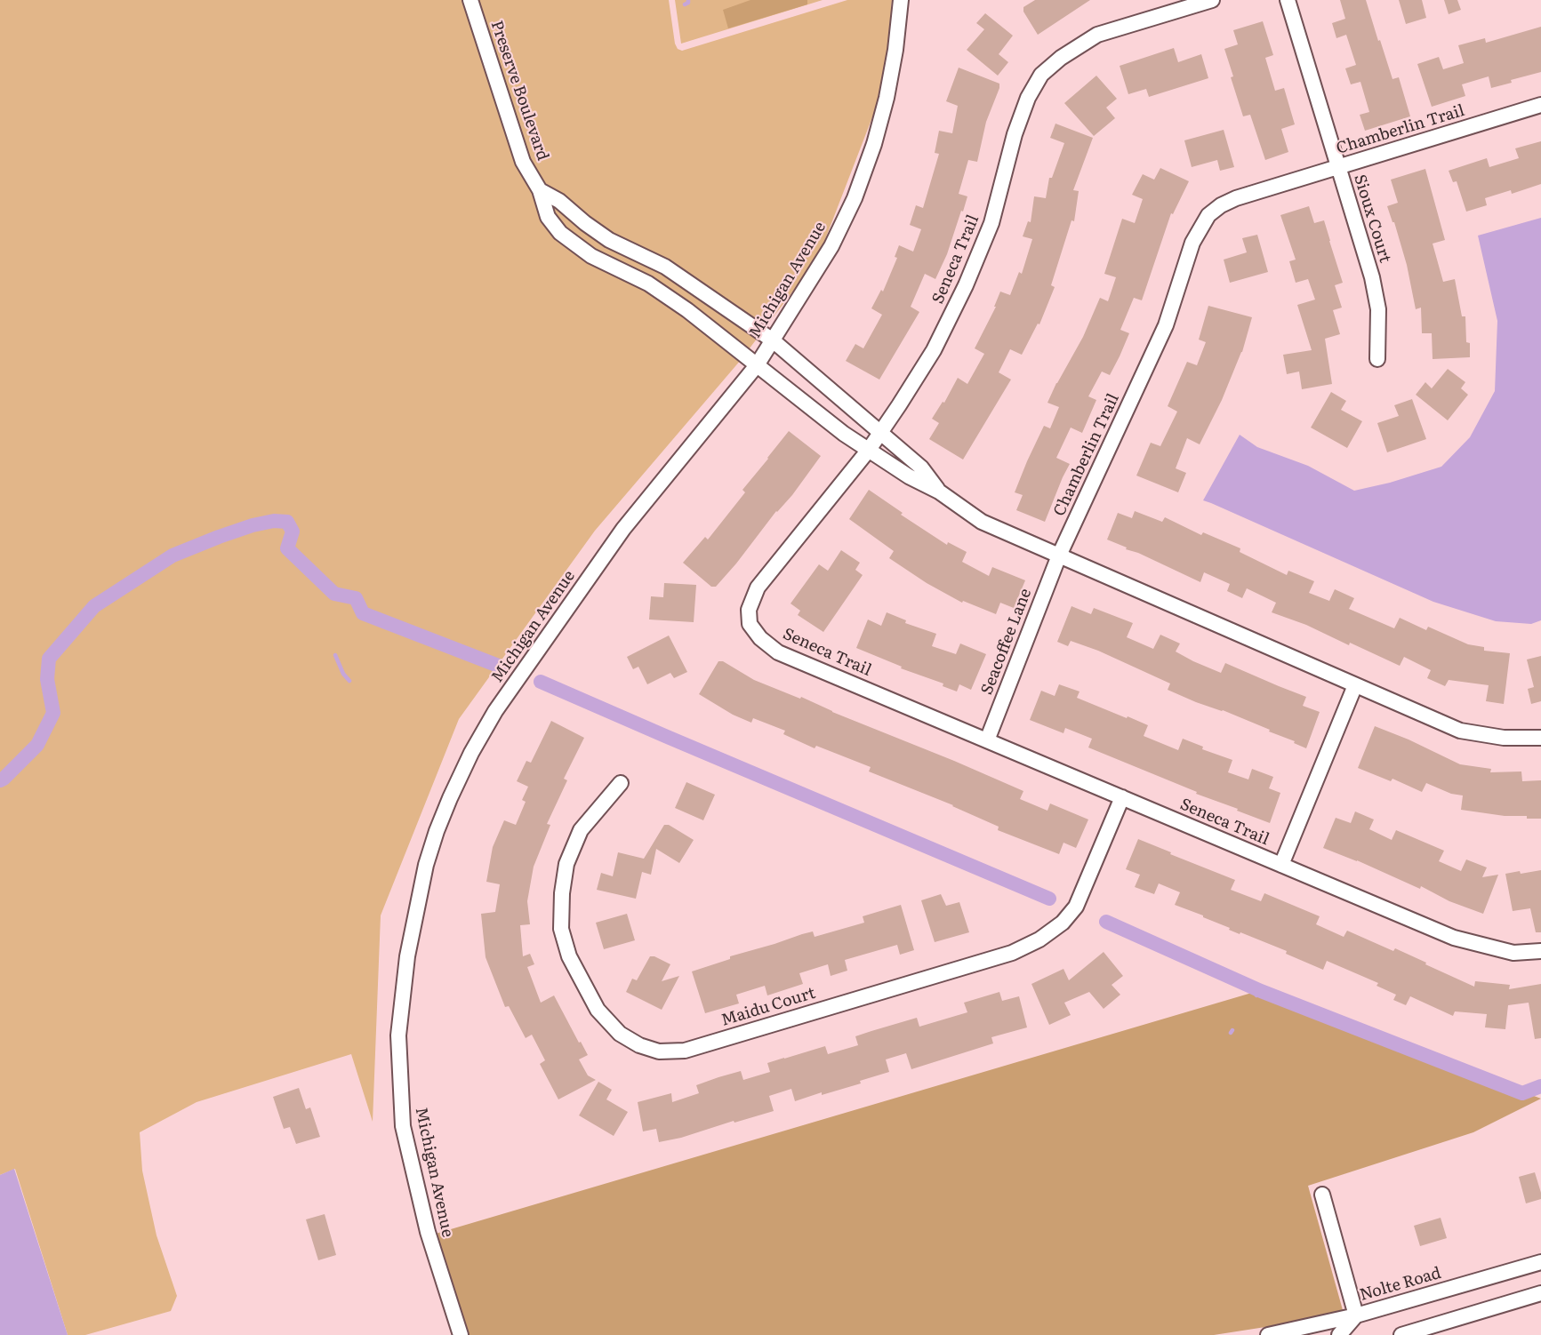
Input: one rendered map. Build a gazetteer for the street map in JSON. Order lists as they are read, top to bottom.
{
  "streets": {
    "street": [
      "Preserve Boulevard",
      "Chamberlin Trail",
      "Sioux Court",
      "Seneca Trail",
      "Michigan Avenue",
      "Seacoffee Lane",
      "Maidu Court",
      "Nolte Road"
    ]
  },
  "crossings": [
    ["Preserve Boulevard", "Seneca Trail"],
    ["Preserve Boulevard", "Michigan Avenue"],
    ["Chamberlin Trail", "Sioux Court"],
    ["Chamberlin Trail", "Seacoffee Lane"],
    ["Seneca Trail", "Seacoffee Lane"],
    ["Seneca Trail", "Maidu Court"]
  ]
}
